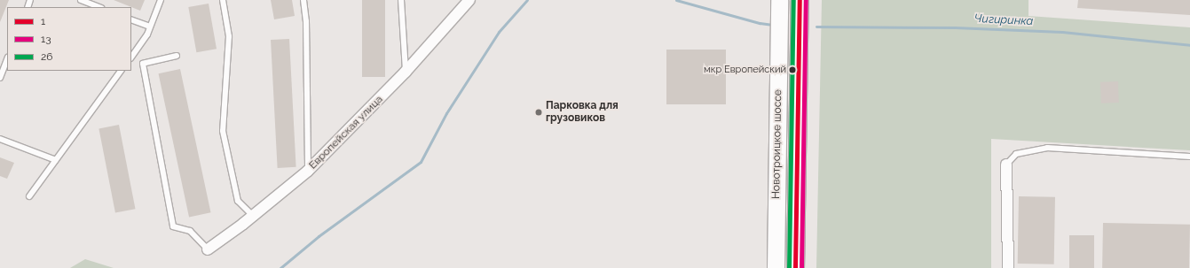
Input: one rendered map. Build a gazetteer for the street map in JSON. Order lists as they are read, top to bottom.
{
  "streets": {
    "main road": ["Новотроицкое шоссе"],
    "street": ["Европейская улица"]
  },
  "water": ["Чигиринка"],
  "places": ["мкр Европейский", "Парковка для грузовиков"],
  "lines": ["transit line 1", "transit line 13", "transit line 26"],
  "legend": ["1", "13", "26"]
}
